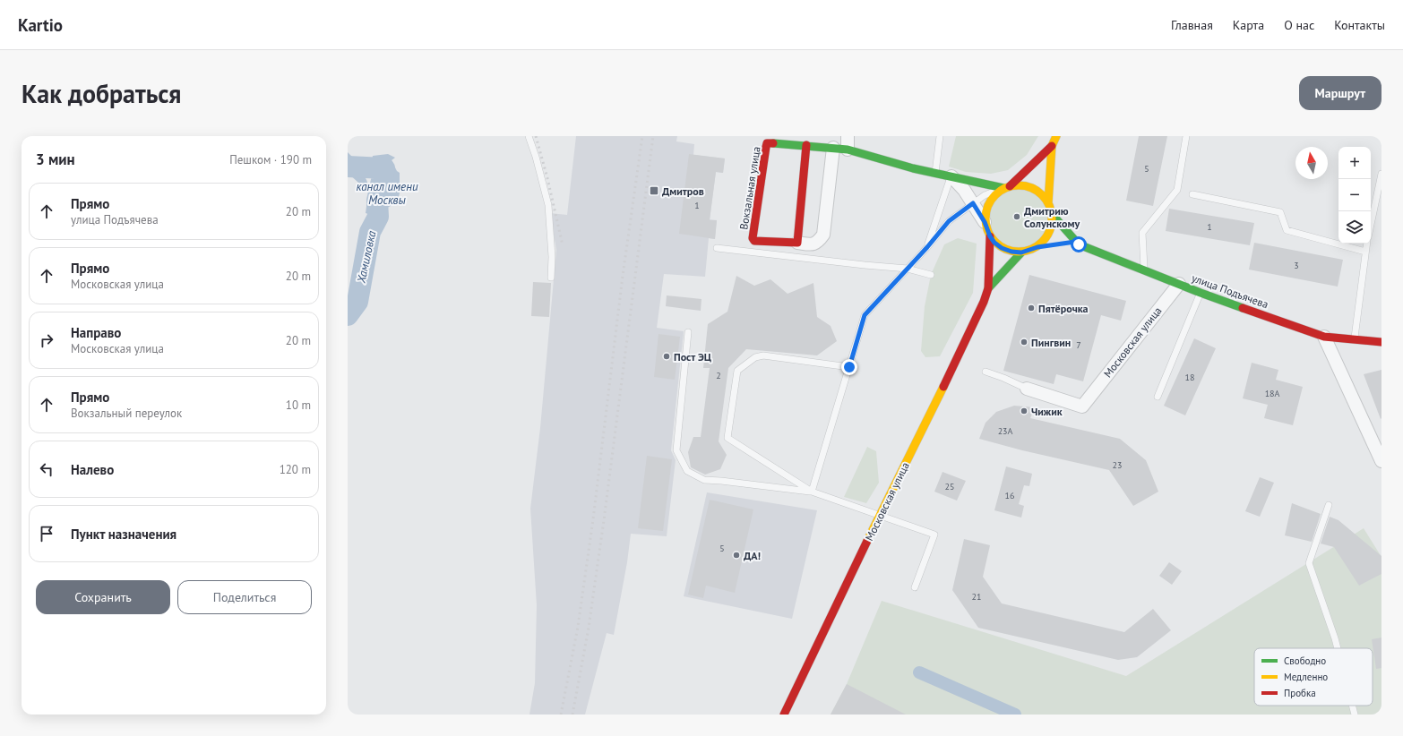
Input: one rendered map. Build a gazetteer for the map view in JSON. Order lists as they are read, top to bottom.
{
  "streets": {
    "main road": ["Вокзальная улица", "улица Подъячева", "Московская улица"]
  },
  "crossings": [
    ["Вокзальная улица", "улица Подъячева"],
    ["Вокзальная улица", "Московская улица"],
    ["улица Подъячева", "Московская улица"]
  ],
  "water": ["канал имени Москвы", "Хамиловка"],
  "places": {
    "transit": ["Дмитров"],
    "other": [
      "Дмитрию Солунскому",
      "Пятёрочка",
      "Пингвин",
      "Пост ЭЦ",
      "Чижик",
      "ДА!"
    ]
  },
  "house_numbers": [
    "5",
    "1",
    "1",
    "3",
    "7",
    "2",
    "18",
    "18А",
    "23А",
    "23",
    "25",
    "16",
    "5",
    "21"
  ],
  "legend": ["Свободно", "Медленно", "Пробка"],
  "north": "top",
  "page": {
    "header": "Kartio",
    "nav": [
      "Главная",
      "Карта",
      "О нас",
      "Контакты"
    ],
    "buttons": [
      "Маршрут",
      ["Сохранить", "Поделиться"]
    ],
    "title": "Как добраться",
    "heading": ["3 мин", "Пешком · 190 m"],
    "map_buttons": ["+", "−"],
    "list": [
      ["Прямо", "улица Подъячева", "20 m"],
      ["Прямо", "Московская улица", "20 m"],
      ["Направо", "Московская улица", "20 m"],
      ["Прямо", "Вокзальный переулок", "10 m"],
      ["Налево", "120 m"],
      "Пункт назначения"
    ]
  }
}
